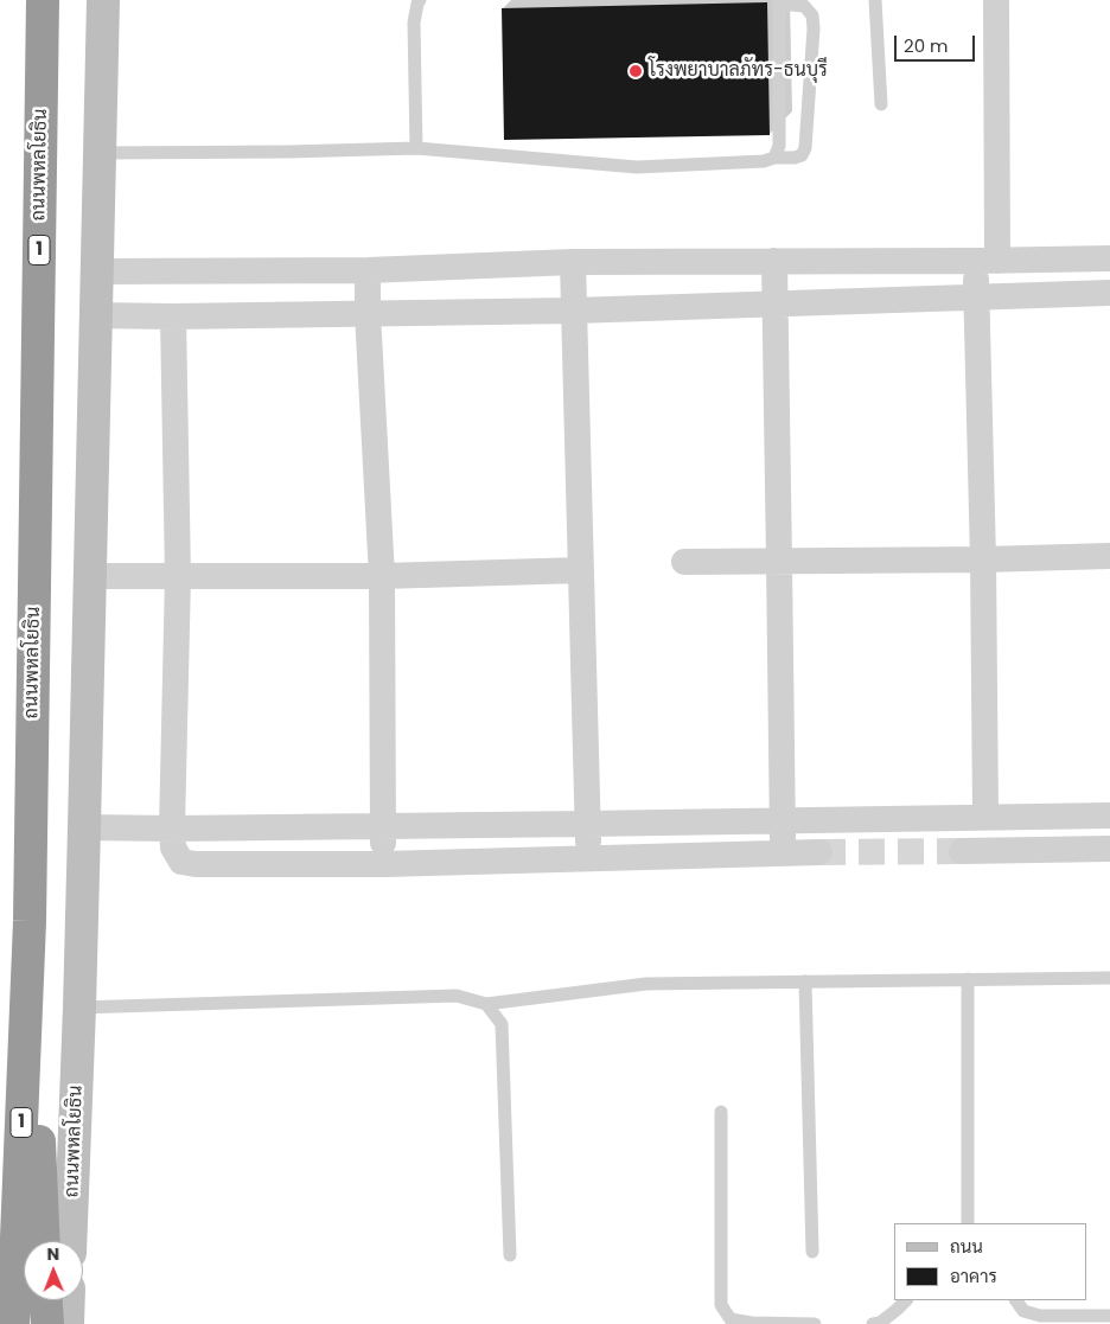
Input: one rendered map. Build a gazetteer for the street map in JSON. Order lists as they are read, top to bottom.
{
  "streets": {
    "highway": ["ถนนพหลโยธิน", "1"]
  },
  "places": ["โรงพยาบาลภัทร-ธนบุรี"],
  "legend": ["ถนน", "อาคาร"],
  "scale_bar": "20 m",
  "north": "top"
}
